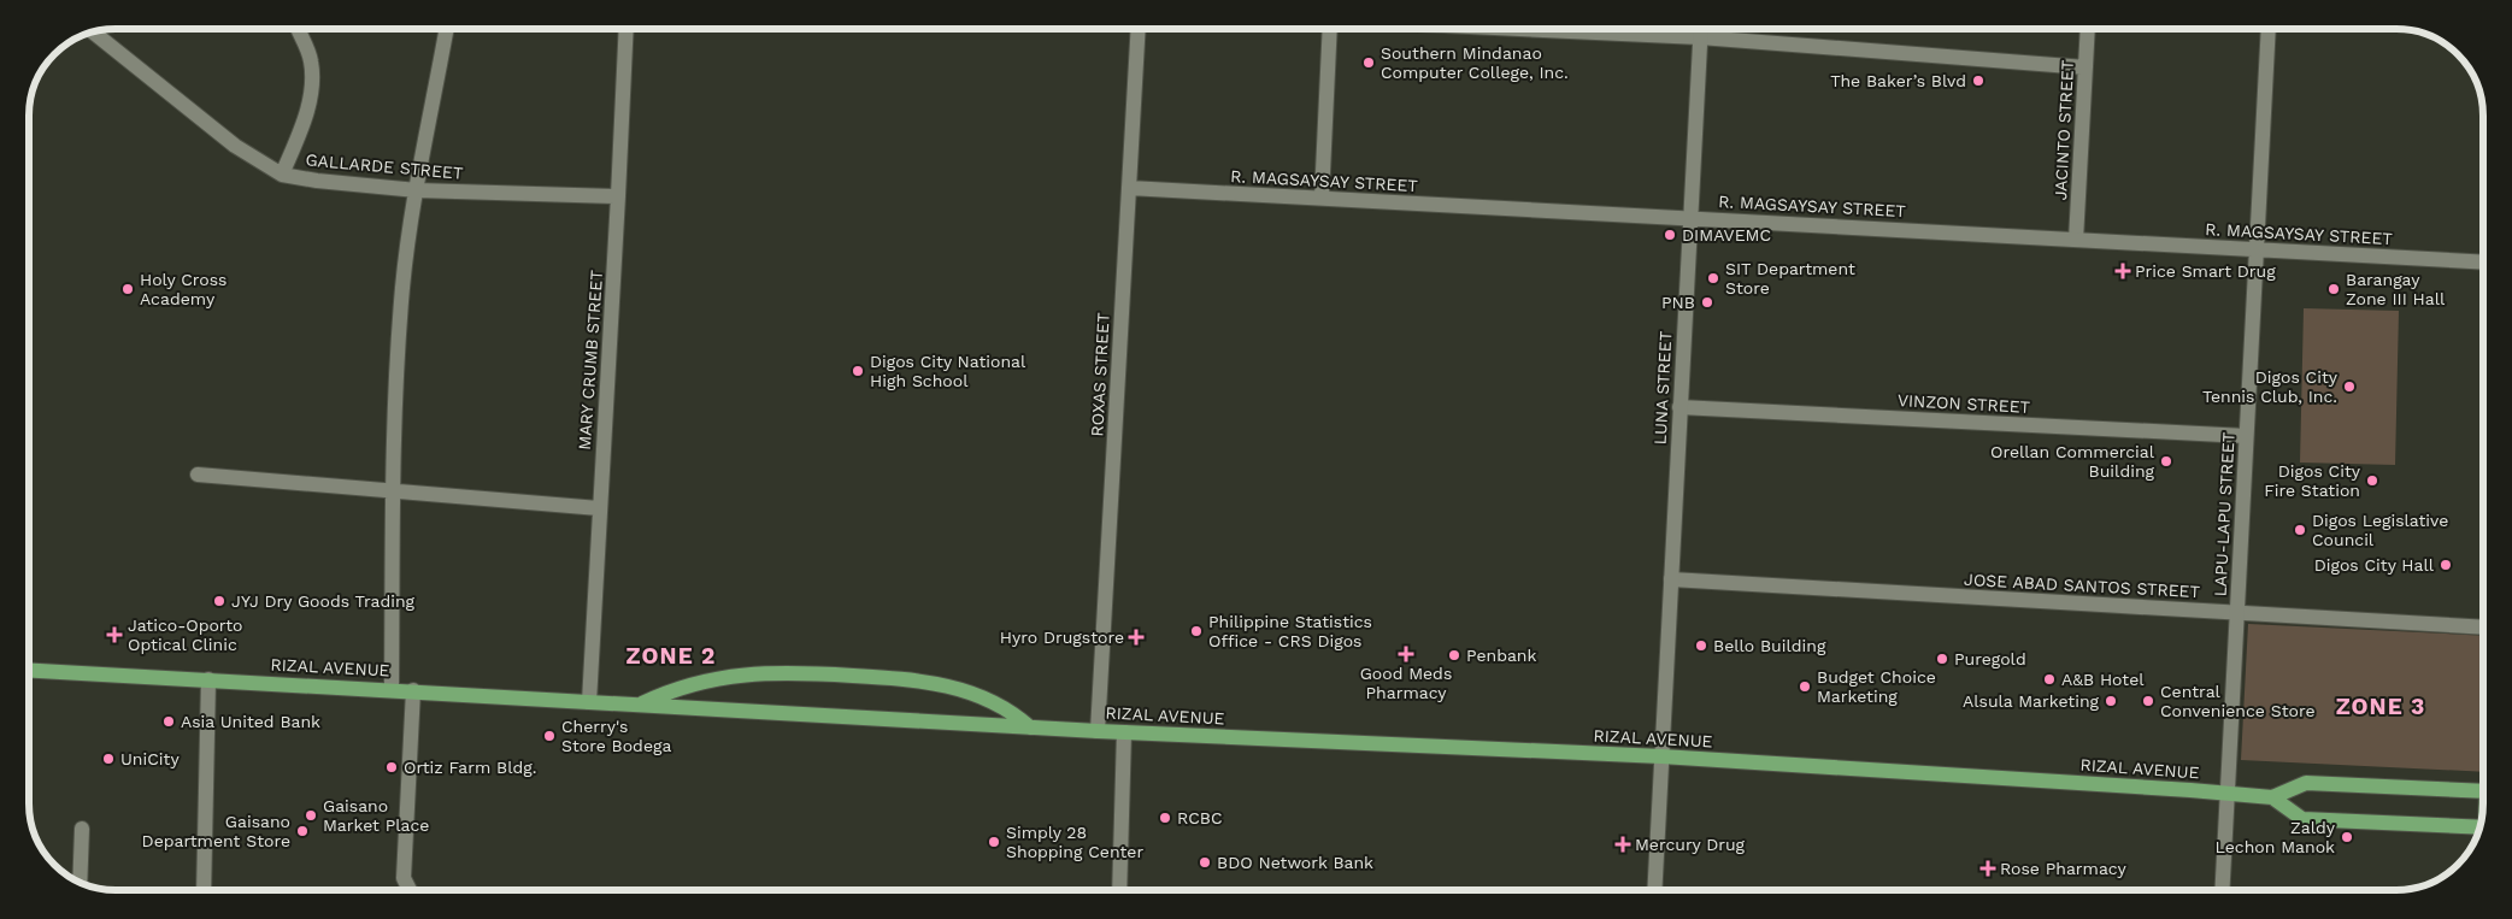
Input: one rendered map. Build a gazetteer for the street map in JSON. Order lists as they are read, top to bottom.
{
  "streets": {
    "main road": ["RIZAL AVENUE"],
    "street": [
      "JACINTO STREET",
      "GALLARDE STREET",
      "R. MAGSAYSAY STREET",
      "MARY CRUMB STREET",
      "ROXAS STREET",
      "LUNA STREET",
      "VINZON STREET",
      "LAPU-LAPU STREET",
      "JOSE ABAD SANTOS STREET"
    ]
  },
  "crossings": [
    ["JACINTO STREET", "R. MAGSAYSAY STREET"],
    ["GALLARDE STREET", "MARY CRUMB STREET"],
    ["R. MAGSAYSAY STREET", "ROXAS STREET"],
    ["R. MAGSAYSAY STREET", "LUNA STREET"],
    ["R. MAGSAYSAY STREET", "LAPU-LAPU STREET"],
    ["MARY CRUMB STREET", "RIZAL AVENUE"],
    ["ROXAS STREET", "RIZAL AVENUE"],
    ["LUNA STREET", "VINZON STREET"],
    ["LUNA STREET", "JOSE ABAD SANTOS STREET"],
    ["LUNA STREET", "RIZAL AVENUE"],
    ["VINZON STREET", "LAPU-LAPU STREET"],
    ["LAPU-LAPU STREET", "JOSE ABAD SANTOS STREET"],
    ["LAPU-LAPU STREET", "RIZAL AVENUE"]
  ],
  "districts": ["ZONE 2", "ZONE 3"],
  "places": {
    "other": [
      "Southern Mindanao Computer College, Inc.",
      "The Baker’s Blvd",
      "DIMAVEMC",
      "SIT Department Store",
      "Holy Cross Academy",
      "Barangay Zone III Hall",
      "PNB",
      "Digos City National High School",
      "Digos City Tennis Club, Inc.",
      "Orellan Commercial Building",
      "Digos City Fire Station",
      "Digos Legislative Council",
      "Digos City Hall",
      "JYJ Dry Goods Trading",
      "Philippine Statistics Office - CRS Digos",
      "Bello Building",
      "Penbank",
      "Puregold",
      "A&B Hotel",
      "Budget Choice Marketing",
      "Alsula Marketing",
      "Central Convenience Store",
      "Asia United Bank",
      "Cherry's Store Bodega",
      "UniCity",
      "Ortiz Farm Bldg.",
      "Gaisano Market Place",
      "RCBC",
      "Gaisano Department Store",
      "Zaldy Lechon Manok",
      "Simply 28 Shopping Center",
      "BDO Network Bank"
    ],
    "health": [
      "Price Smart Drug",
      "Jatico-Oporto Optical Clinic",
      "Hyro Drugstore",
      "Good Meds Pharmacy",
      "Mercury Drug",
      "Rose Pharmacy"
    ]
  }
}
